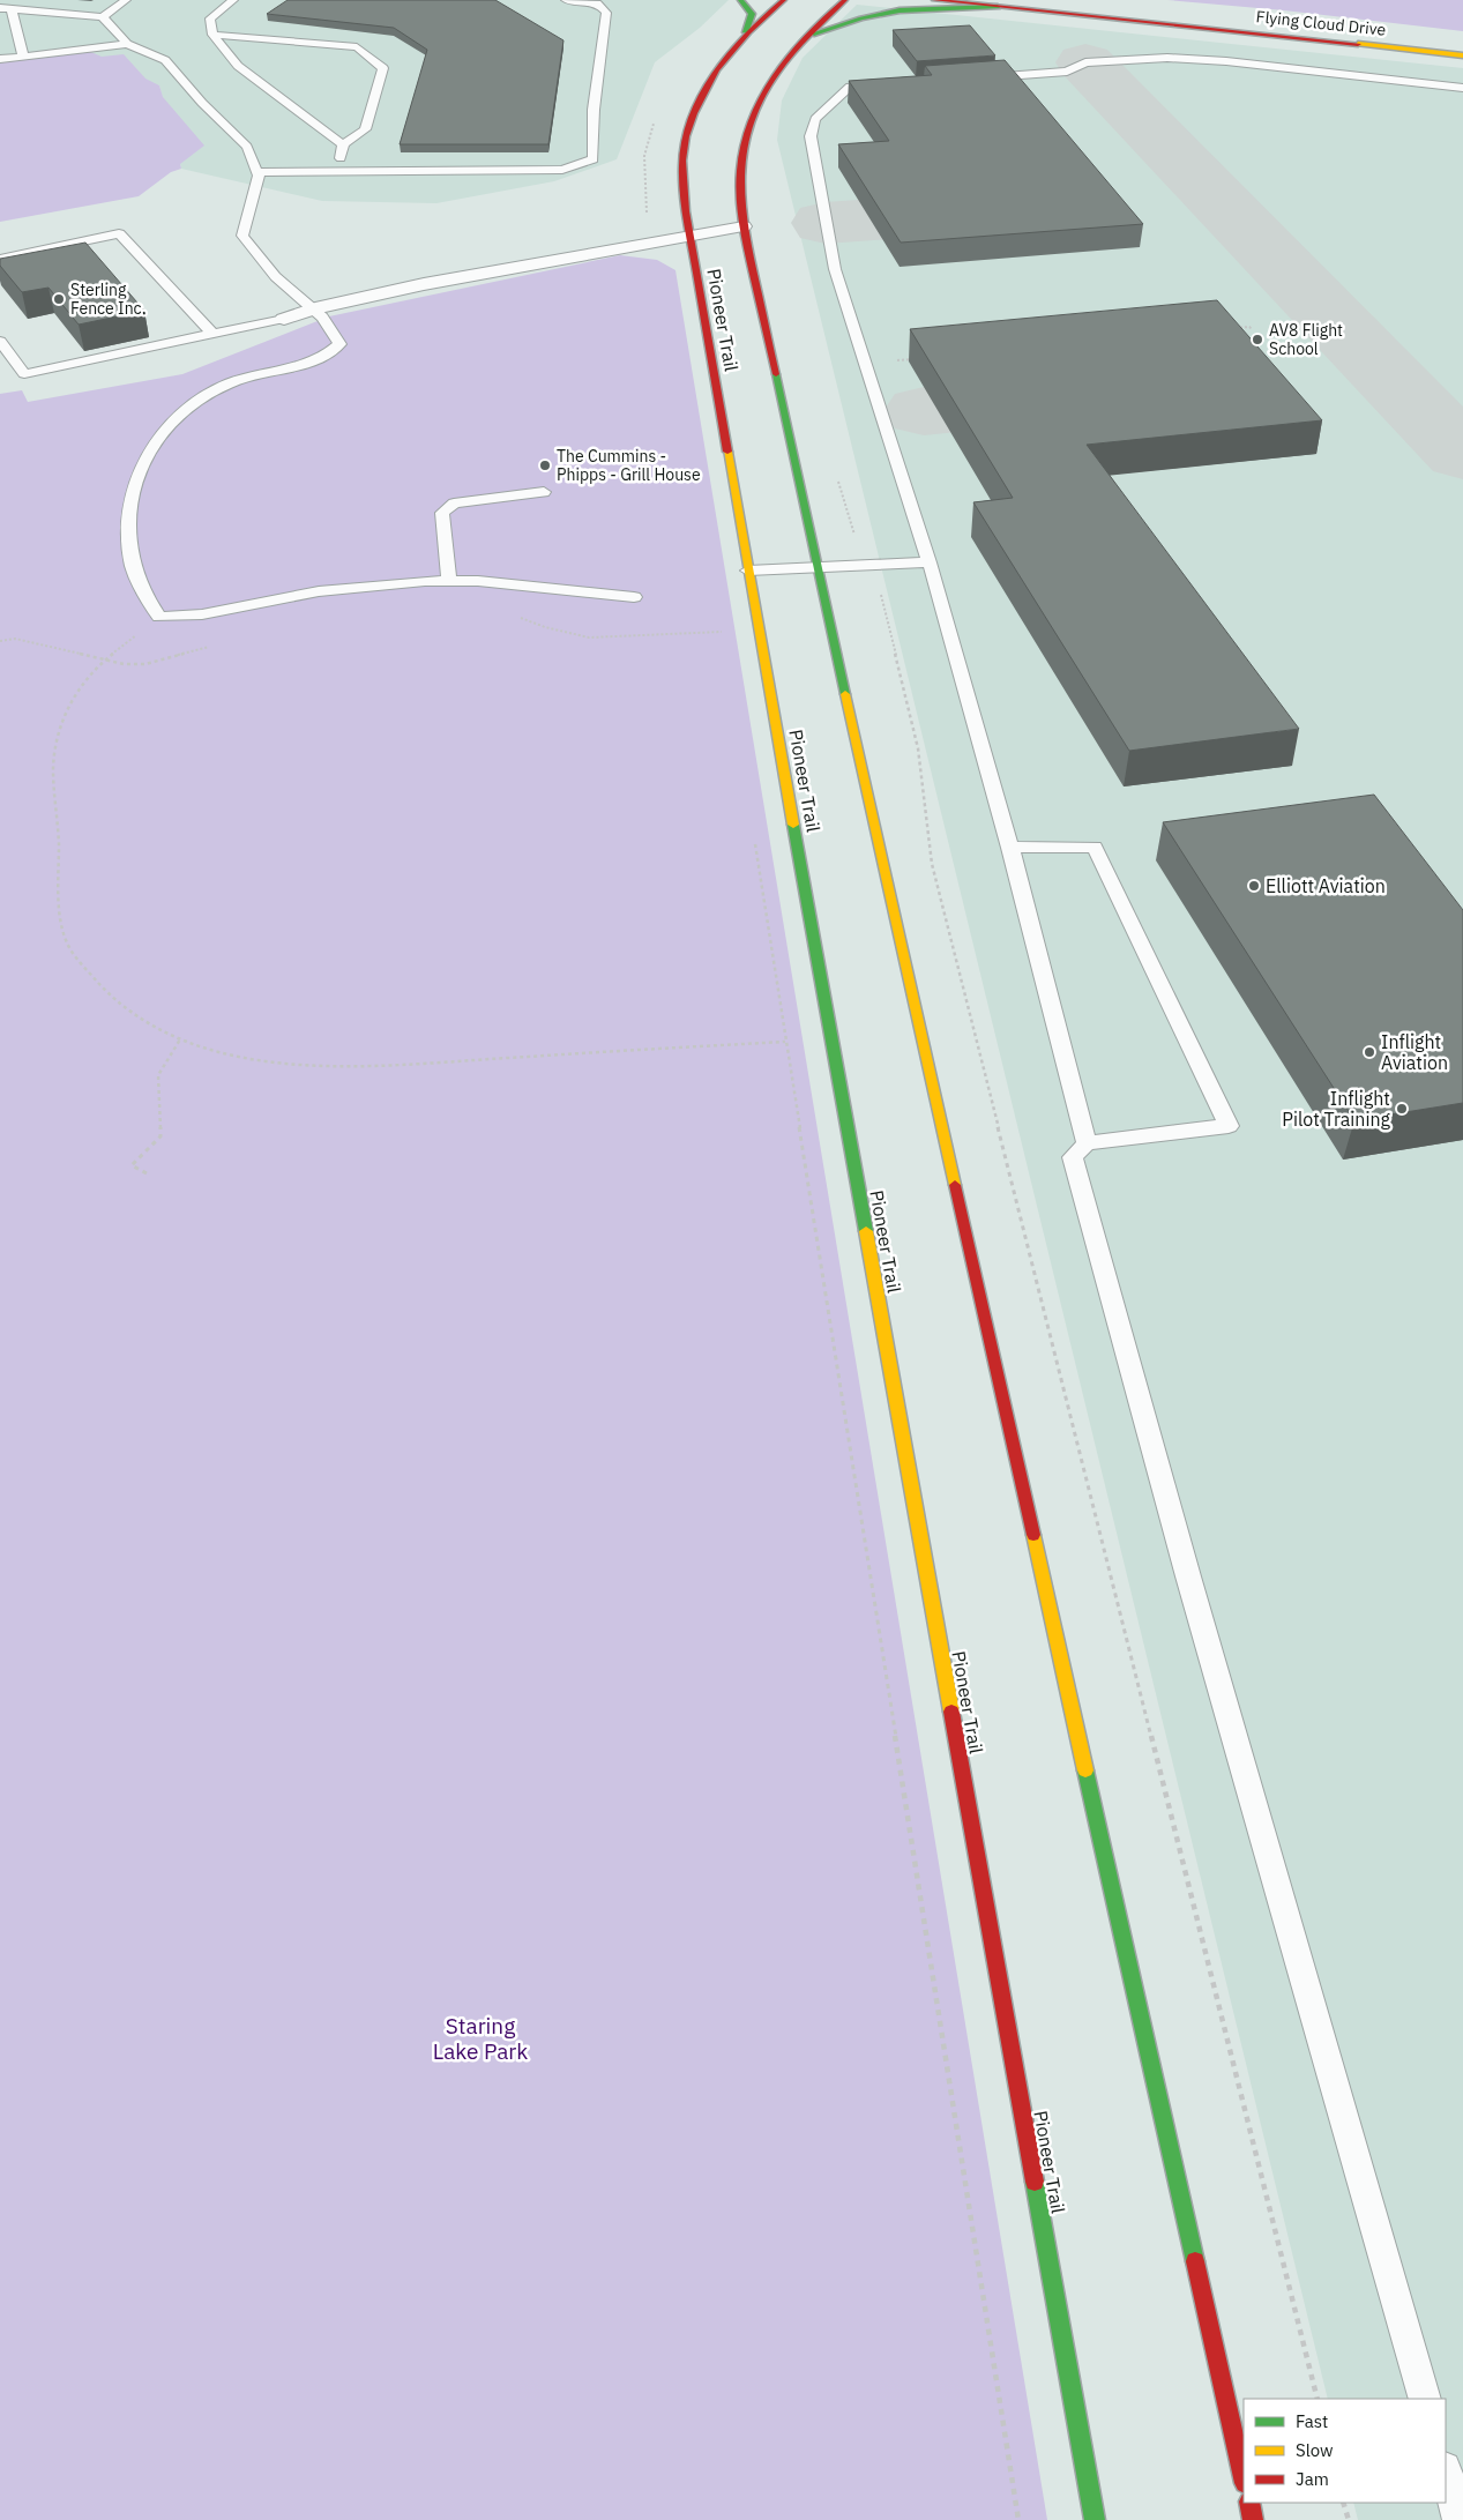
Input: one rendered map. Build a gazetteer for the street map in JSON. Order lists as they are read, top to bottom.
{
  "streets": {
    "main road": ["Flying Cloud Drive", "Pioneer Trail"]
  },
  "parks": ["Staring Lake Park"],
  "places": [
    "Sterling Fence Inc.",
    "AV8 Flight School",
    "The Cummins - Phipps - Grill House",
    "Elliott Aviation",
    "Inflight Aviation",
    "Inflight Pilot Training"
  ],
  "legend": ["Fast", "Slow", "Jam"]
}
